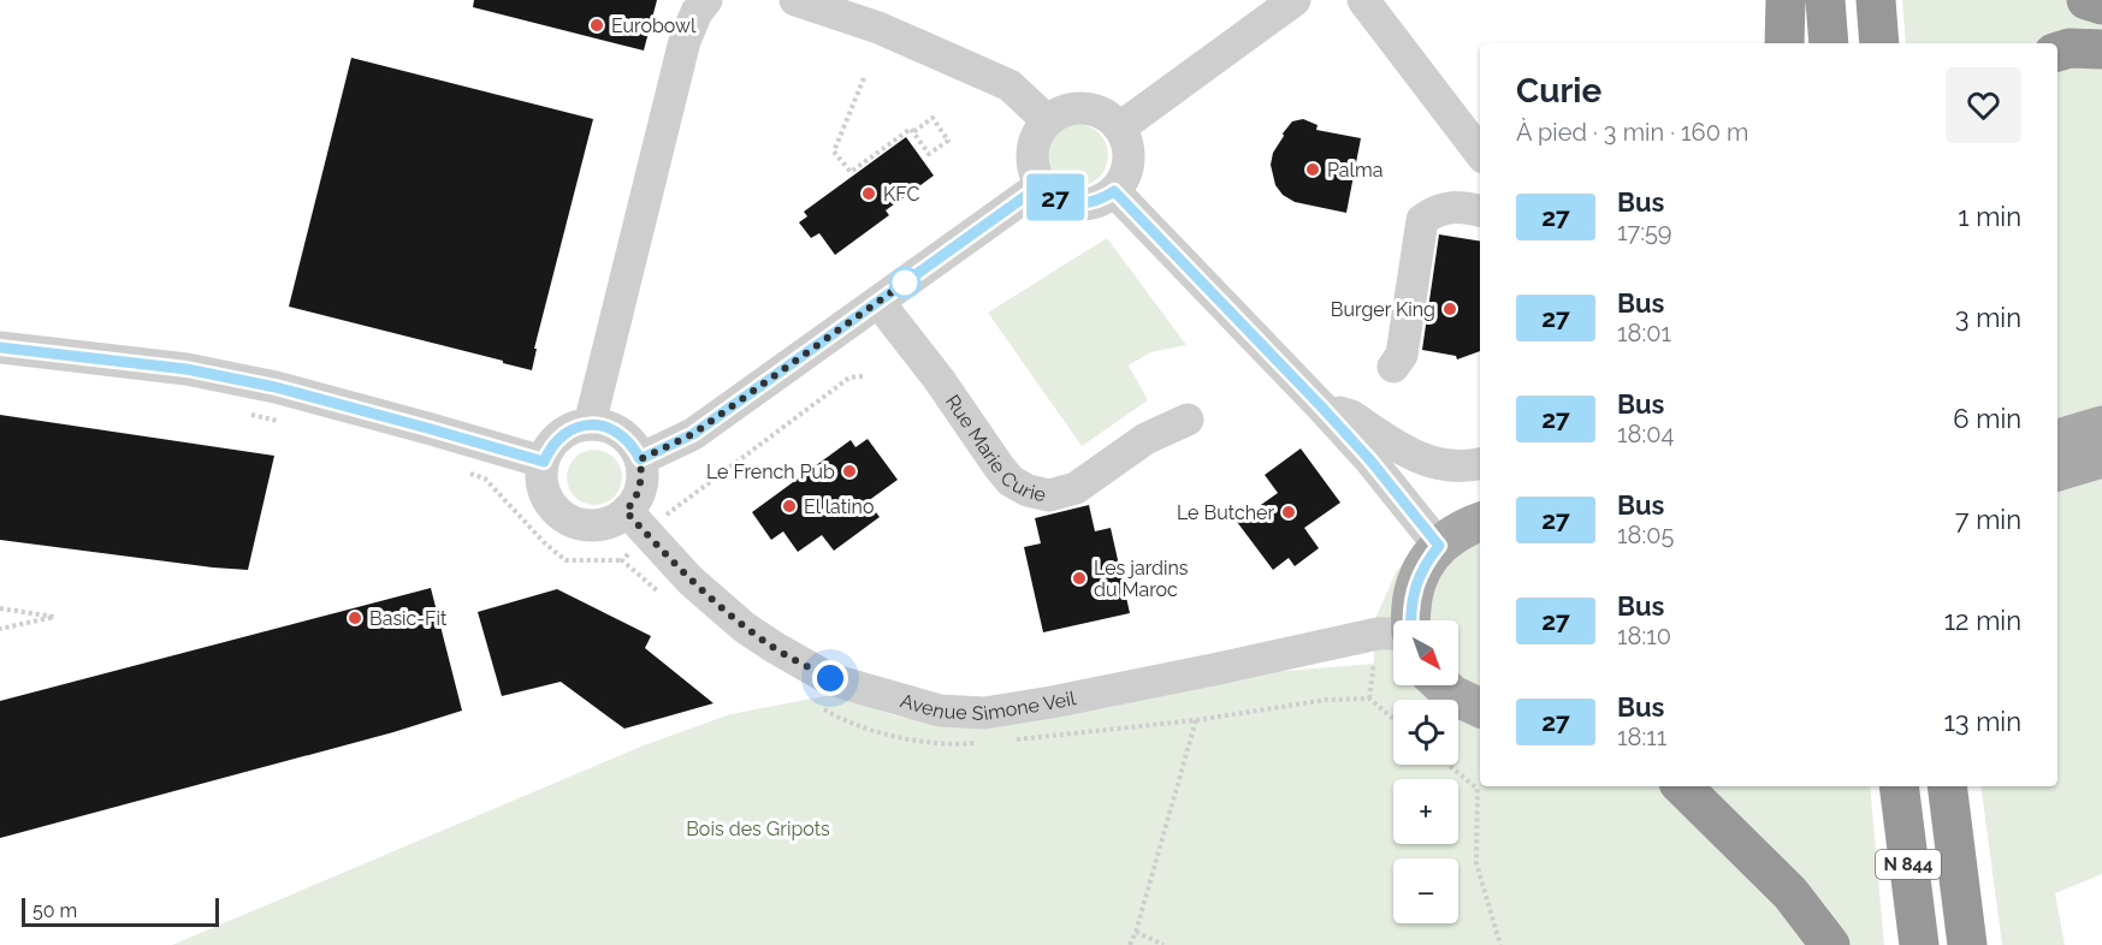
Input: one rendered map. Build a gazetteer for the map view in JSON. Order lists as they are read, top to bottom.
{
  "streets": {
    "highway": ["N 844"],
    "street": ["Rue Marie Curie", "Avenue Simone Veil"]
  },
  "parks": ["Bois des Gripots"],
  "places": [
    "Eurobowl",
    "Palma",
    "KFC",
    "Burger King",
    "Le French Pub",
    "El latino",
    "Le Butcher",
    "Les jardins du Maroc",
    "Basic-Fit"
  ],
  "lines": ["bus line 27"],
  "scale_bar": "50 m",
  "north": "bottom right",
  "page": {
    "on_map": "27",
    "heading": ["Curie", "À pied · 3 min · 160 m"],
    "list": [
      {
        "mark": "27",
        "name": "Bus",
        "note": "17:59",
        "value": "1 min"
      },
      {
        "mark": "27",
        "name": "Bus",
        "note": "18:01",
        "value": "3 min"
      },
      {
        "mark": "27",
        "name": "Bus",
        "note": "18:04",
        "value": "6 min"
      },
      {
        "mark": "27",
        "name": "Bus",
        "note": "18:05",
        "value": "7 min"
      },
      {
        "mark": "27",
        "name": "Bus",
        "note": "18:10",
        "value": "12 min"
      },
      {
        "mark": "27",
        "name": "Bus",
        "note": "18:11",
        "value": "13 min"
      }
    ],
    "map_buttons": ["+", "−"],
    "scale": "50 m"
  }
}
